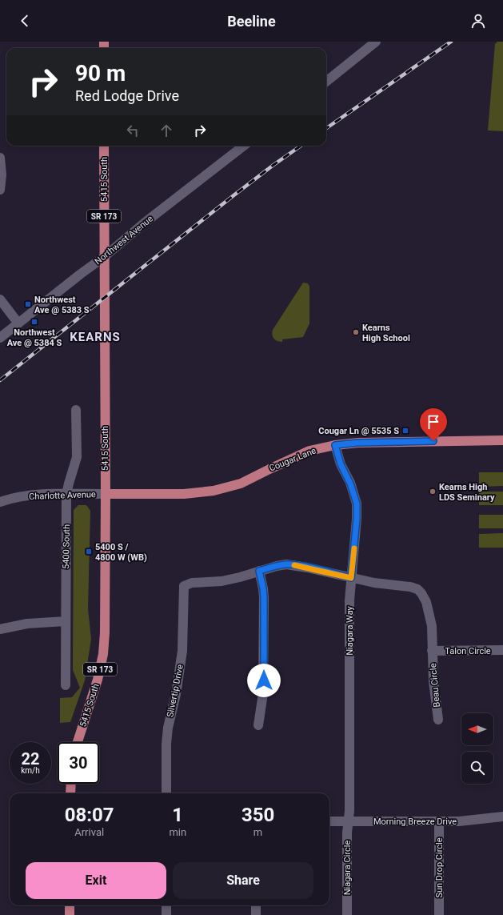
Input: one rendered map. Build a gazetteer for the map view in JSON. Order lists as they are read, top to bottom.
{
  "streets": {
    "main road": ["5415 South", "SR 173", "Cougar Lane"],
    "street": [
      "Northwest Avenue",
      "Charlotte Avenue",
      "5400 South",
      "Niagara Way",
      "Talon Circle",
      "Beau Circle",
      "Silvertip Drive",
      "Morning Breeze Drive",
      "Niagara Circle",
      "Sun Drop Circle"
    ]
  },
  "crossings": [
    ["5415 South", "Northwest Avenue"],
    ["5415 South", "Cougar Lane"],
    ["5415 South", "Charlotte Avenue"],
    ["Cougar Lane", "Charlotte Avenue"],
    ["Cougar Lane", "Niagara Way"],
    ["Charlotte Avenue", "5400 South"],
    ["Niagara Way", "Beau Circle"],
    ["Niagara Way", "Morning Breeze Drive"],
    ["Niagara Way", "Niagara Circle"],
    ["Talon Circle", "Beau Circle"],
    ["Beau Circle", "Silvertip Drive"],
    ["Morning Breeze Drive", "Niagara Circle"],
    ["Morning Breeze Drive", "Sun Drop Circle"]
  ],
  "districts": ["KEARNS"],
  "places": {
    "transit": [
      "Northwest Ave @ 5383 S",
      "Northwest Ave @ 5384 S",
      "Cougar Ln @ 5535 S",
      "5400 S / 4800 W (WB)"
    ],
    "other": ["Kearns High School", "Kearns High LDS Seminary"]
  },
  "north": "left",
  "page": {
    "header": "Beeline",
    "turn": ["90 m", "Red Lodge Drive"],
    "speed": "22 km/h",
    "limit": "30",
    "eta": [
      "08:07",
      "Arrival",
      "1",
      "min",
      "350",
      "m"
    ],
    "buttons": ["Exit", "Share"]
  }
}
